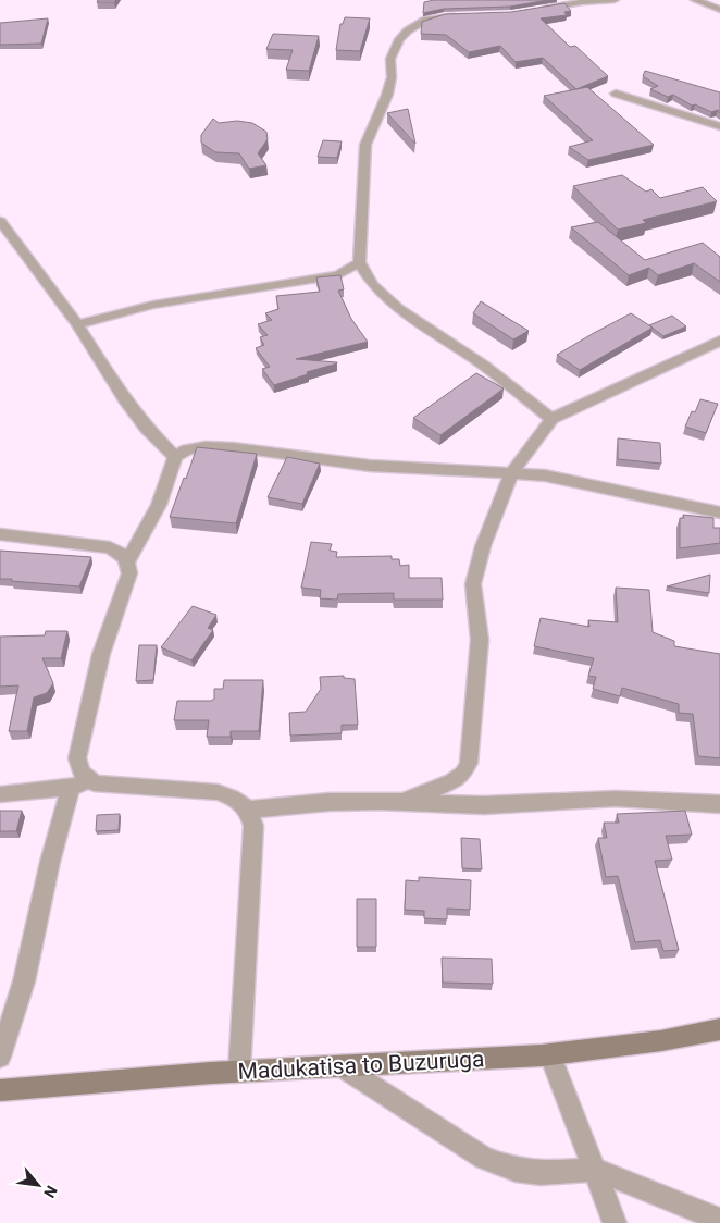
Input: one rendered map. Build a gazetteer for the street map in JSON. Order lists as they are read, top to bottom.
{
  "streets": {
    "main road": ["Madukatisa to Buzuruga"]
  },
  "north": "bottom right"
}
